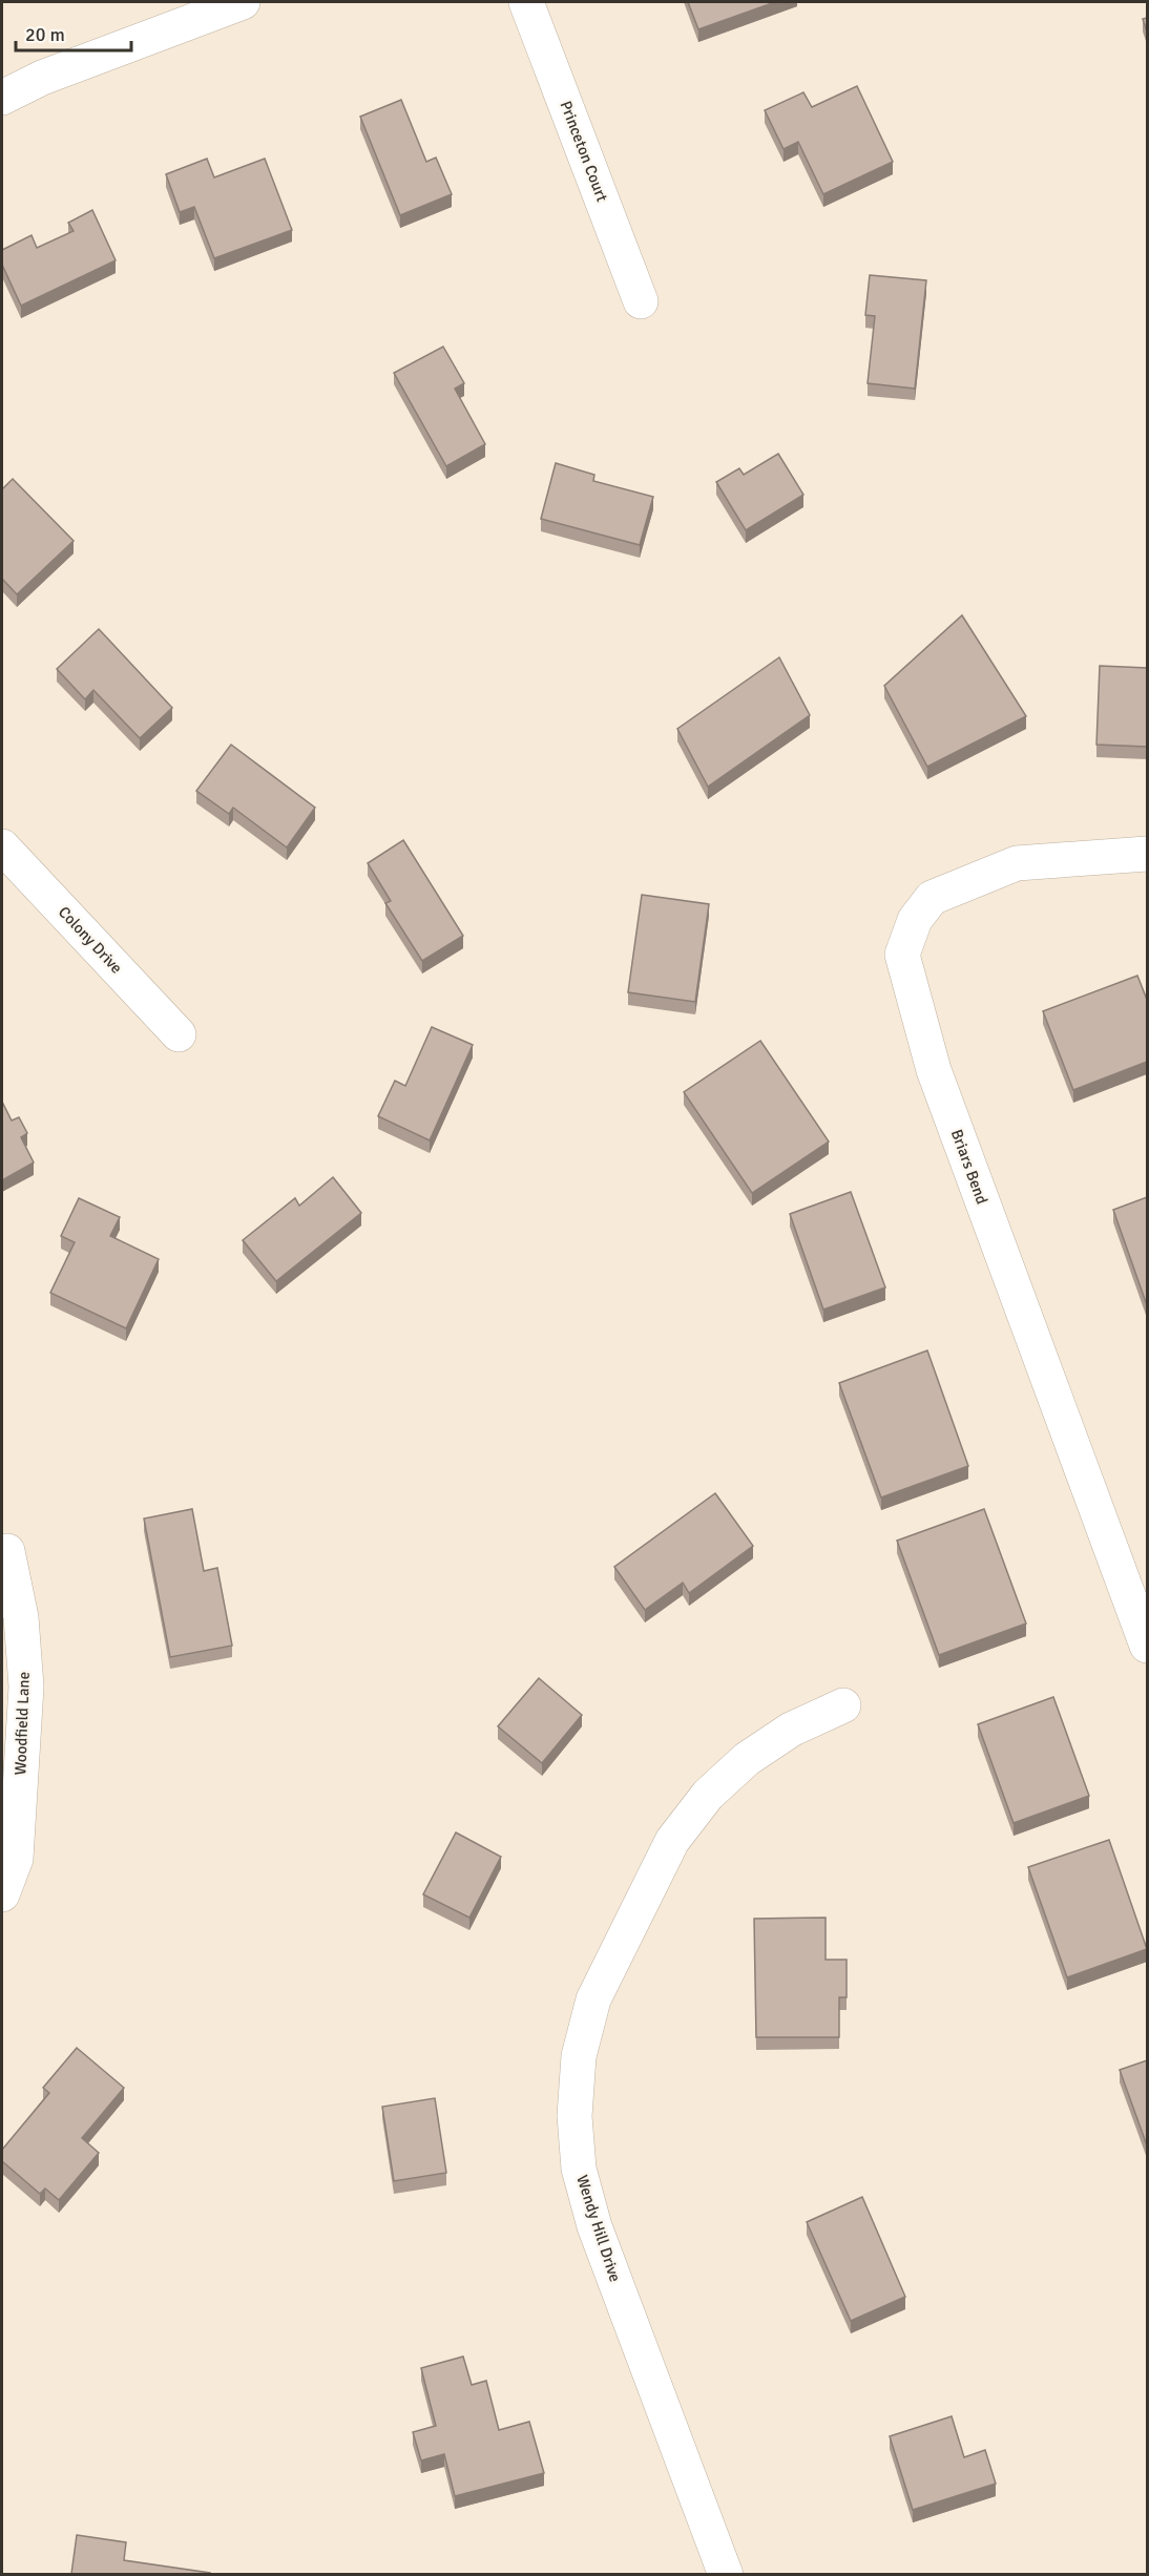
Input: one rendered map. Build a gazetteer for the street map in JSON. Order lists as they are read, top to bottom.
{
  "streets": {
    "street": [
      "Princeton Court",
      "Colony Drive",
      "Briars Bend",
      "Woodfield Lane",
      "Wendy Hill Drive"
    ]
  },
  "scale_bar": "20 m"
}
